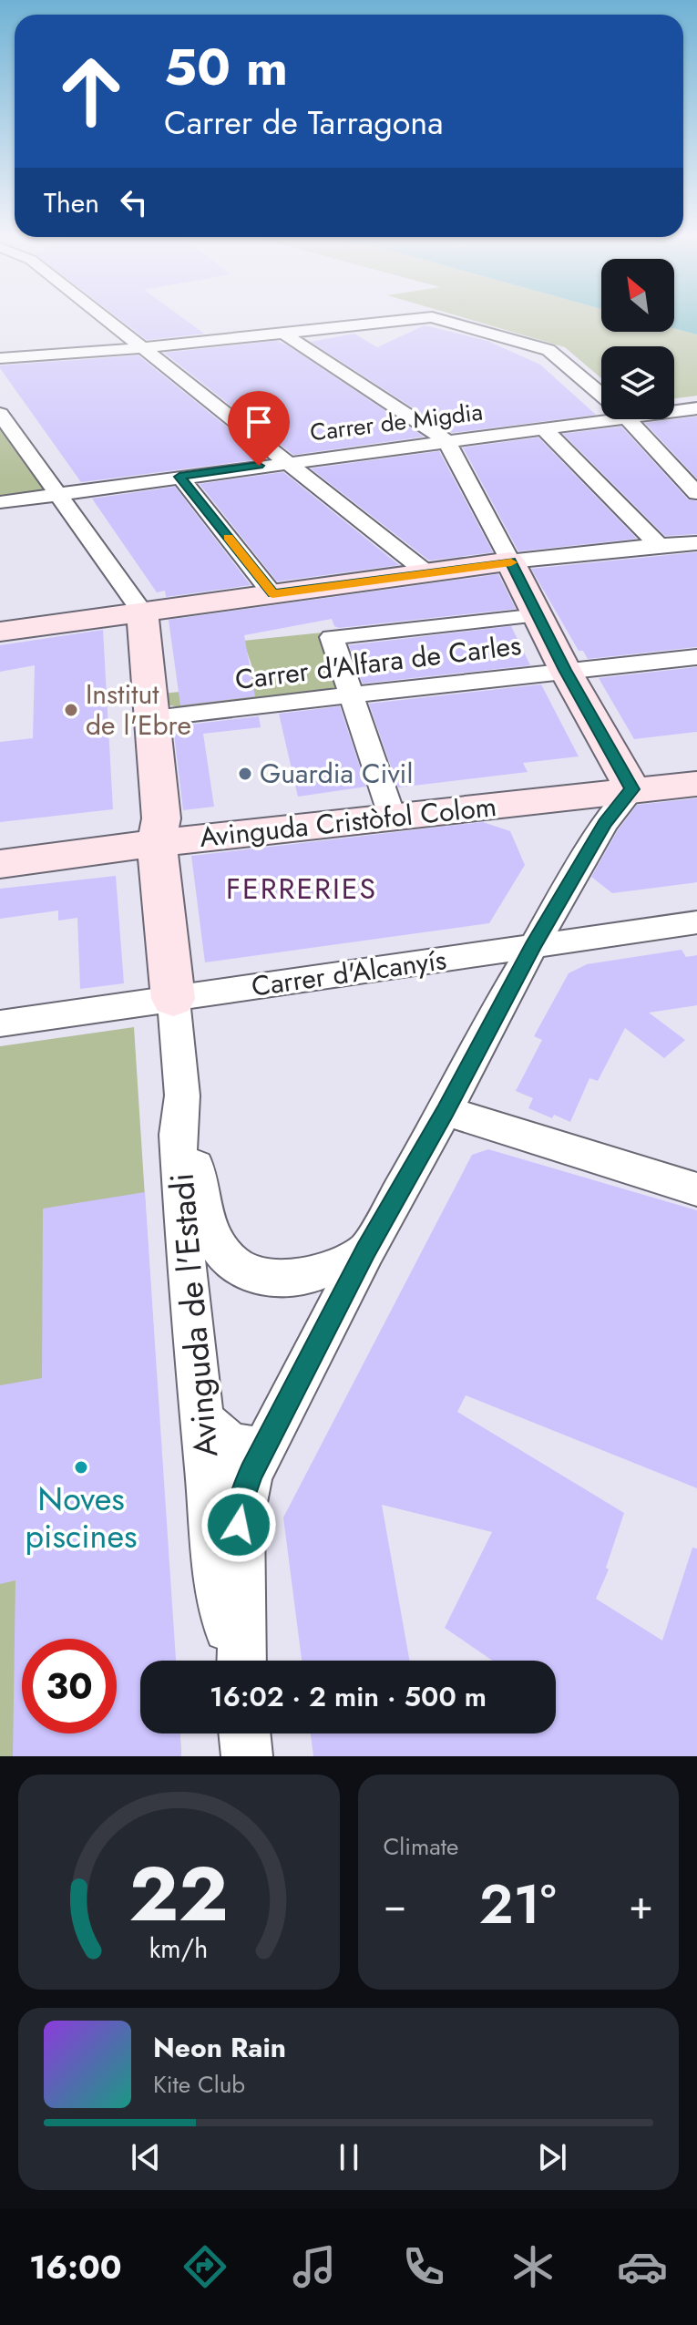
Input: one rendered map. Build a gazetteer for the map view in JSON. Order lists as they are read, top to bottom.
{
  "streets": {
    "street": [
      "Carrer de Migdia",
      "Carrer d'Alfara de Carles",
      "Avinguda Cristòfol Colom",
      "Carrer d'Alcanyís",
      "Avinguda de l'Estadi"
    ]
  },
  "crossings": [
    ["Carrer d'Alcanyís", "Avinguda de l'Estadi"]
  ],
  "districts": ["FERRERIES"],
  "places": ["Institut de l'Ebre", "Guardia Civil", "Noves piscines"],
  "north": "top left",
  "page": {
    "turn": ["50 m", "Carrer de Tarragona"],
    "then": "Then",
    "limit": "30",
    "trip": "16:02 · 2 min · 500 m",
    "tile": "Climate",
    "heat": ["−", "21°", "+"],
    "song": ["Neon Rain", "Kite Club"],
    "tabs": "16:00",
    "gauge": ["22", "km/h"]
  }
}
